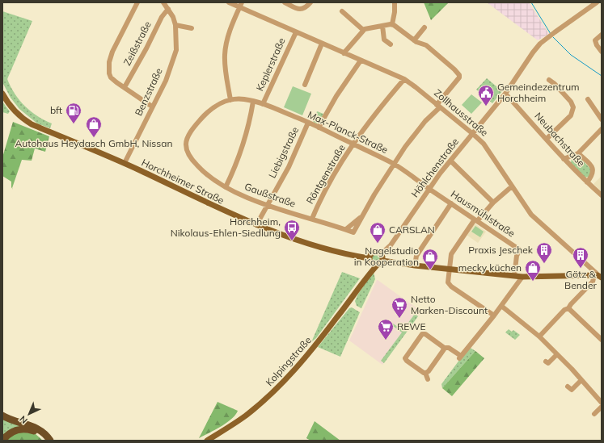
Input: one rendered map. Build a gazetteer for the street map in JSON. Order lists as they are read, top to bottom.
{
  "streets": {
    "main road": ["Horchheimer Straße", "Kolpingstraße"],
    "street": [
      "Zeißstraße",
      "Keplerstraße",
      "Benzstraße",
      "Zollhausstraße",
      "Max-Planck-Straße",
      "Neubachstraße",
      "Liebigstraße",
      "Höhlchenstraße",
      "Röntgenstraße",
      "Gaußstraße",
      "Hausmühlstraße"
    ]
  },
  "crossings": [
    ["Zeißstraße", "Benzstraße"],
    ["Keplerstraße", "Zollhausstraße"],
    ["Keplerstraße", "Max-Planck-Straße"],
    ["Benzstraße", "Horchheimer Straße"],
    ["Zollhausstraße", "Höhlchenstraße"],
    ["Zollhausstraße", "Röntgenstraße"],
    ["Max-Planck-Straße", "Liebigstraße"],
    ["Max-Planck-Straße", "Höhlchenstraße"],
    ["Max-Planck-Straße", "Röntgenstraße"],
    ["Max-Planck-Straße", "Gaußstraße"],
    ["Max-Planck-Straße", "Hausmühlstraße"],
    ["Neubachstraße", "Höhlchenstraße"],
    ["Liebigstraße", "Horchheimer Straße"],
    ["Liebigstraße", "Gaußstraße"],
    ["Höhlchenstraße", "Horchheimer Straße"],
    ["Höhlchenstraße", "Hausmühlstraße"],
    ["Höhlchenstraße", "Kolpingstraße"],
    ["Röntgenstraße", "Gaußstraße"],
    ["Horchheimer Straße", "Kolpingstraße"]
  ],
  "places": {
    "public building": ["Gemeindezentrum Horchheim"],
    "fuel station": ["bft"],
    "shop": [
      "Autohaus Heydasch GmbH, Nissan",
      "CARSLAN",
      "Nagelstudio in Kooperation",
      "mecky küchen"
    ],
    "bus stop": ["Horchheim, Nikolaus-Ehlen-Siedlung"],
    "building": ["Praxis Jeschek", "Götz & Bender"],
    "supermarket": ["Netto Marken-Discount", "REWE"]
  },
  "north": "bottom left"
}
